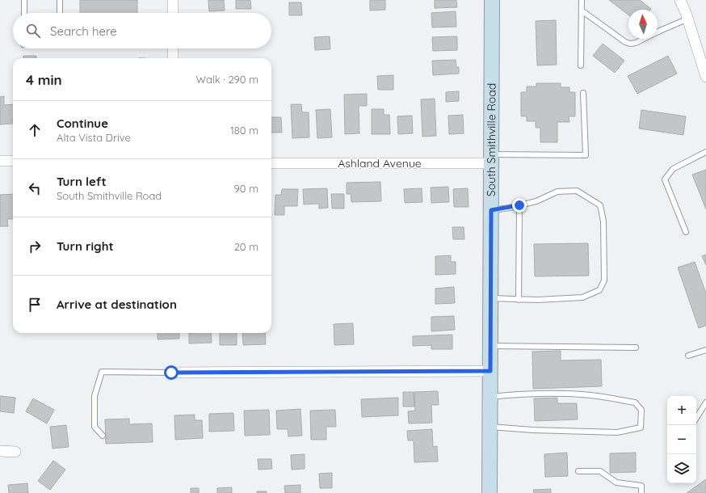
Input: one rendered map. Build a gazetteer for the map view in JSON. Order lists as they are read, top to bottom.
{
  "streets": {
    "main road": ["South Smithville Road"],
    "street": ["Ashland Avenue"]
  },
  "crossings": [
    ["South Smithville Road", "Ashland Avenue"]
  ],
  "north": "top",
  "page": {
    "search": "Search here",
    "heading": ["4 min", "Walk · 290 m"],
    "list": [
      ["Continue", "Alta Vista Drive", "180 m"],
      ["Turn left", "South Smithville Road", "90 m"],
      ["Turn right", "20 m"],
      "Arrive at destination"
    ],
    "map_buttons": ["+", "−"]
  }
}
